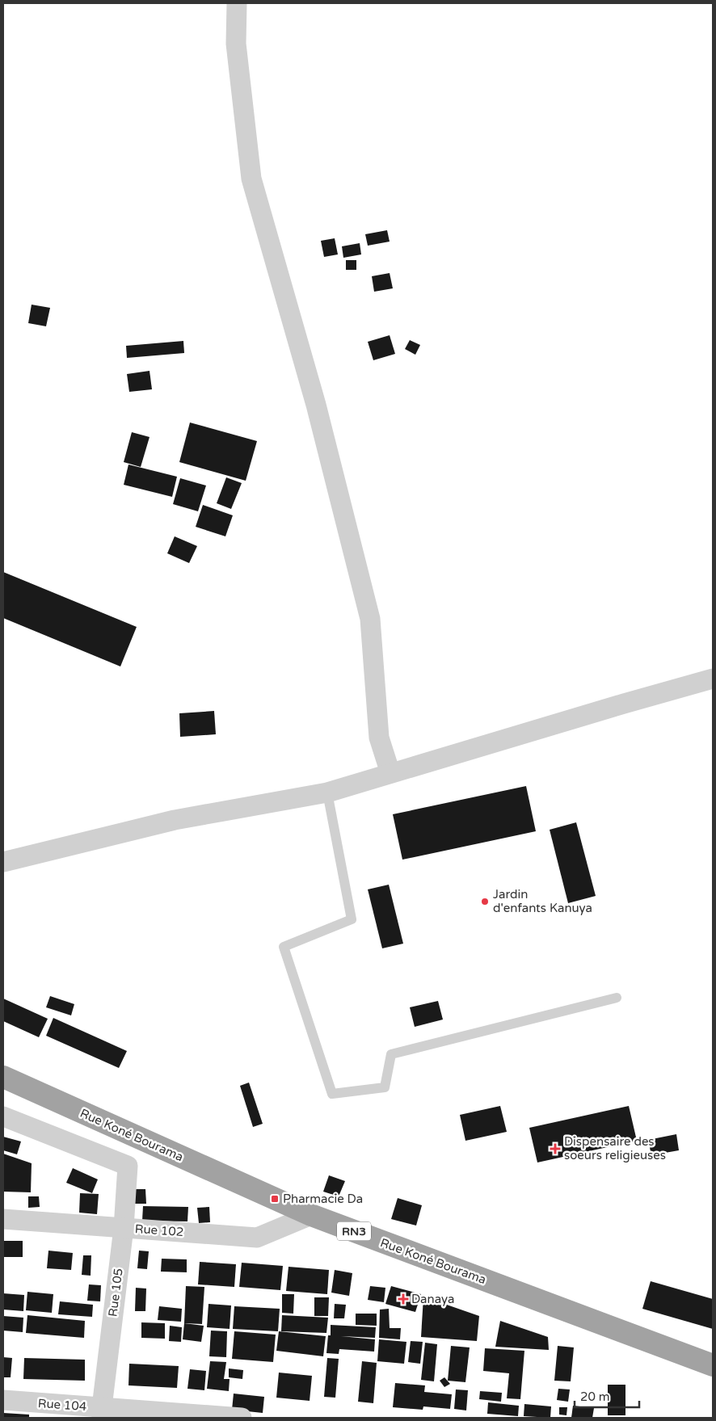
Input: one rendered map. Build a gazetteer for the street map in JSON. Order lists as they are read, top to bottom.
{
  "streets": {
    "highway": ["Rue Koné Bourama", "RN3"],
    "street": ["Rue 102", "Rue 105", "Rue 104"]
  },
  "crossings": [
    ["Rue Koné Bourama", "Rue 102"],
    ["Rue 102", "Rue 105"],
    ["Rue 105", "Rue 104"]
  ],
  "places": {
    "other": ["Jardin d'enfants Kanuya"],
    "health": ["Dispensaire des soeurs religieuses", "Danaya"],
    "transit": ["Pharmacie Da"]
  },
  "scale_bar": "20 m"
}
